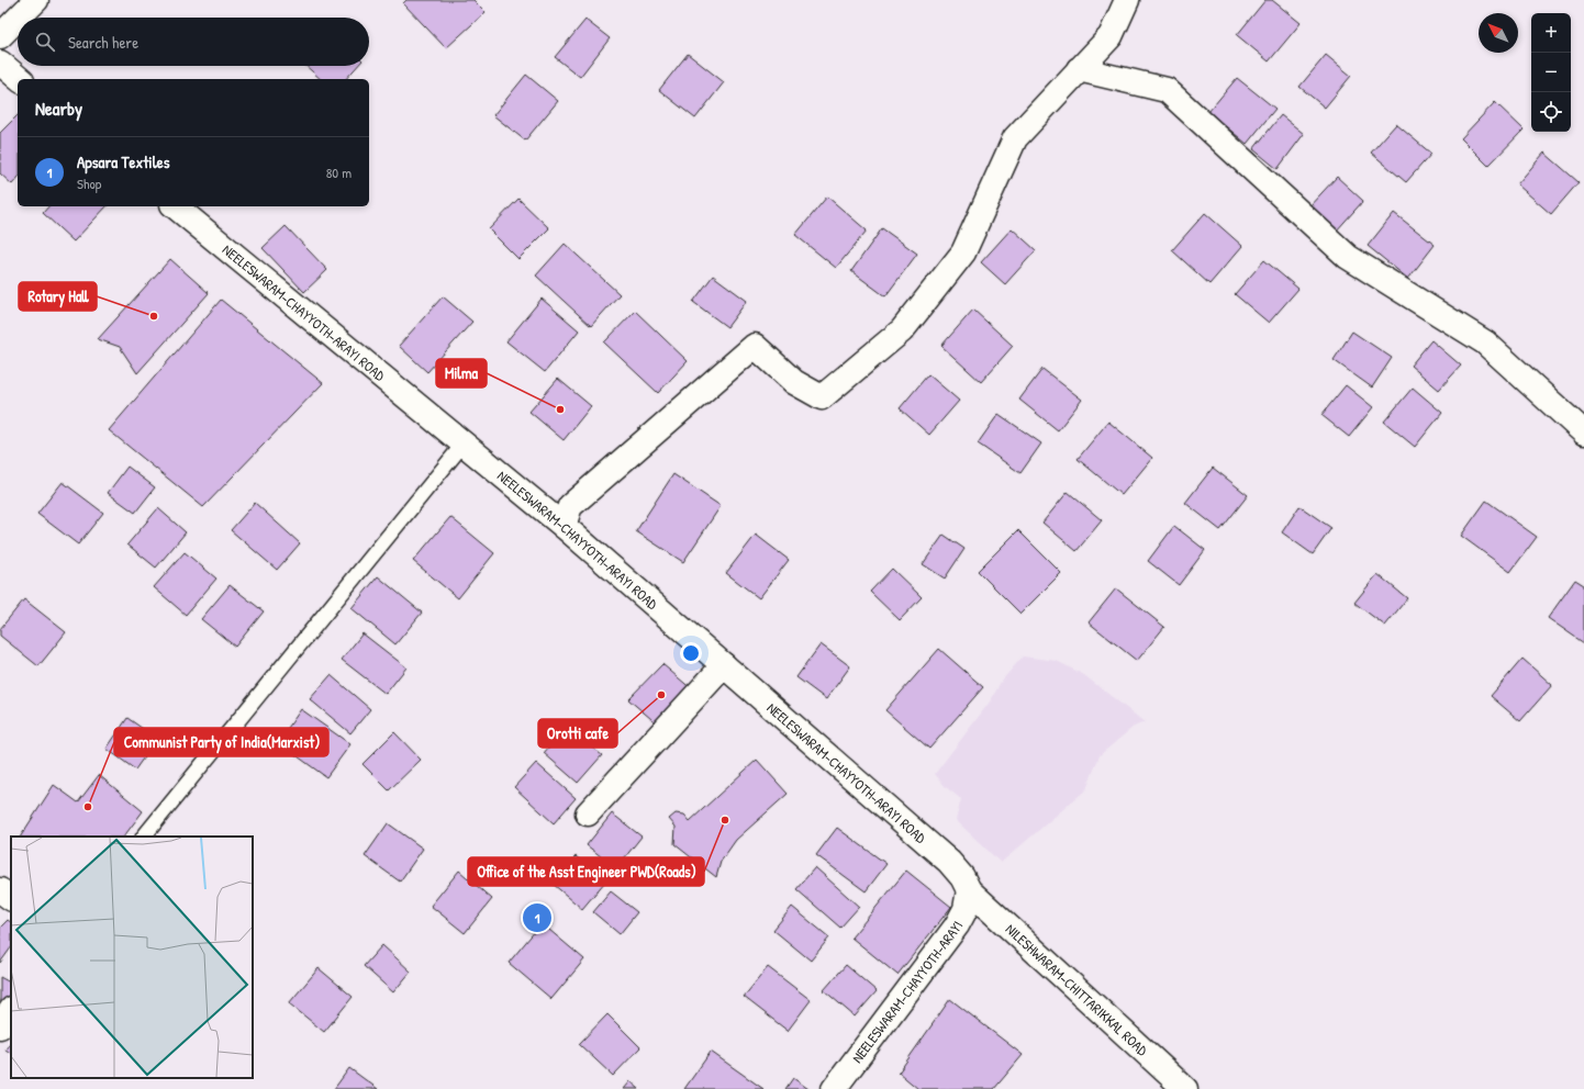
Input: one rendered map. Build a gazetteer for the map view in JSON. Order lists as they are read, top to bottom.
{
  "streets": {
    "street": ["NEELESWARAM-CHAYYOTH-ARAYI ROAD", "NILESHWARAM-CHITTARIKKAL ROAD", "NEELESWARAM-CHAYYOTH-ARAYI"]
  },
  "crossings": [
    ["NEELESWARAM-CHAYYOTH-ARAYI ROAD", "NILESHWARAM-CHITTARIKKAL ROAD"],
    ["NEELESWARAM-CHAYYOTH-ARAYI ROAD", "NEELESWARAM-CHAYYOTH-ARAYI"],
    ["NILESHWARAM-CHITTARIKKAL ROAD", "NEELESWARAM-CHAYYOTH-ARAYI"]
  ],
  "places": [
    "Rotary Hall",
    "Milma",
    "Orotti cafe",
    "Communist Party of India(Marxist)",
    "Office of the Asst Engineer PWD(Roads)"
  ],
  "north": "top left",
  "page": {
    "map_buttons": ["+", "−"],
    "search": "Search here",
    "heading": "Nearby",
    "list": [
      {
        "mark": "1",
        "name": "Apsara Textiles",
        "note": "Shop",
        "value": "80 m"
      }
    ],
    "pins": "1"
  }
}
